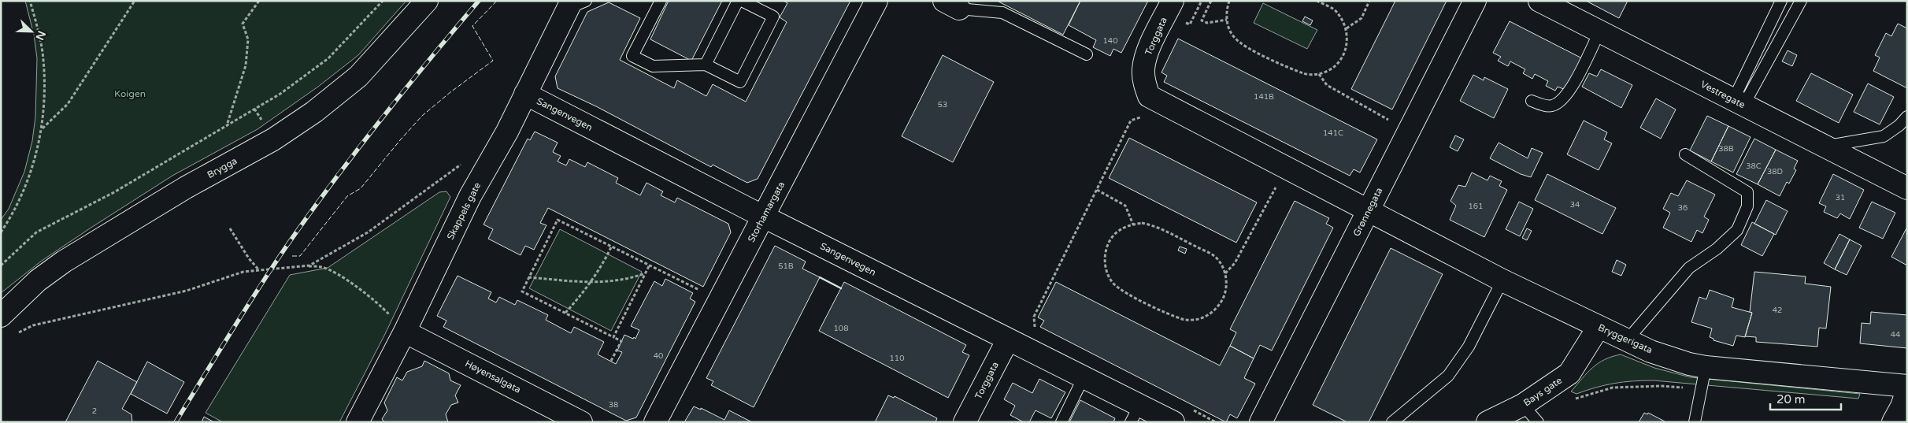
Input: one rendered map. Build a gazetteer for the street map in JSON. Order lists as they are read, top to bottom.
{
  "streets": {
    "street": [
      "Torggata",
      "Vestregate",
      "Sangenvegen",
      "Brygga",
      "Skappels gate",
      "Storhamargata",
      "Grønnegata",
      "Bryggerigata",
      "Høyensalgata",
      "Bays gate"
    ]
  },
  "crossings": [
    ["Torggata", "Sangenvegen"],
    ["Torggata", "Bryggerigata"],
    ["Sangenvegen", "Skappels gate"],
    ["Sangenvegen", "Storhamargata"],
    ["Skappels gate", "Høyensalgata"],
    ["Grønnegata", "Bryggerigata"],
    ["Bryggerigata", "Bays gate"]
  ],
  "parks": ["Koigen"],
  "house_numbers": [
    "140",
    "141B",
    "53",
    "141C",
    "38B",
    "38C",
    "38D",
    "31",
    "34",
    "161",
    "36",
    "51B",
    "42",
    "108",
    "44",
    "40",
    "110",
    "38",
    "2"
  ],
  "scale_bar": "20 m",
  "north": "bottom right"
}
